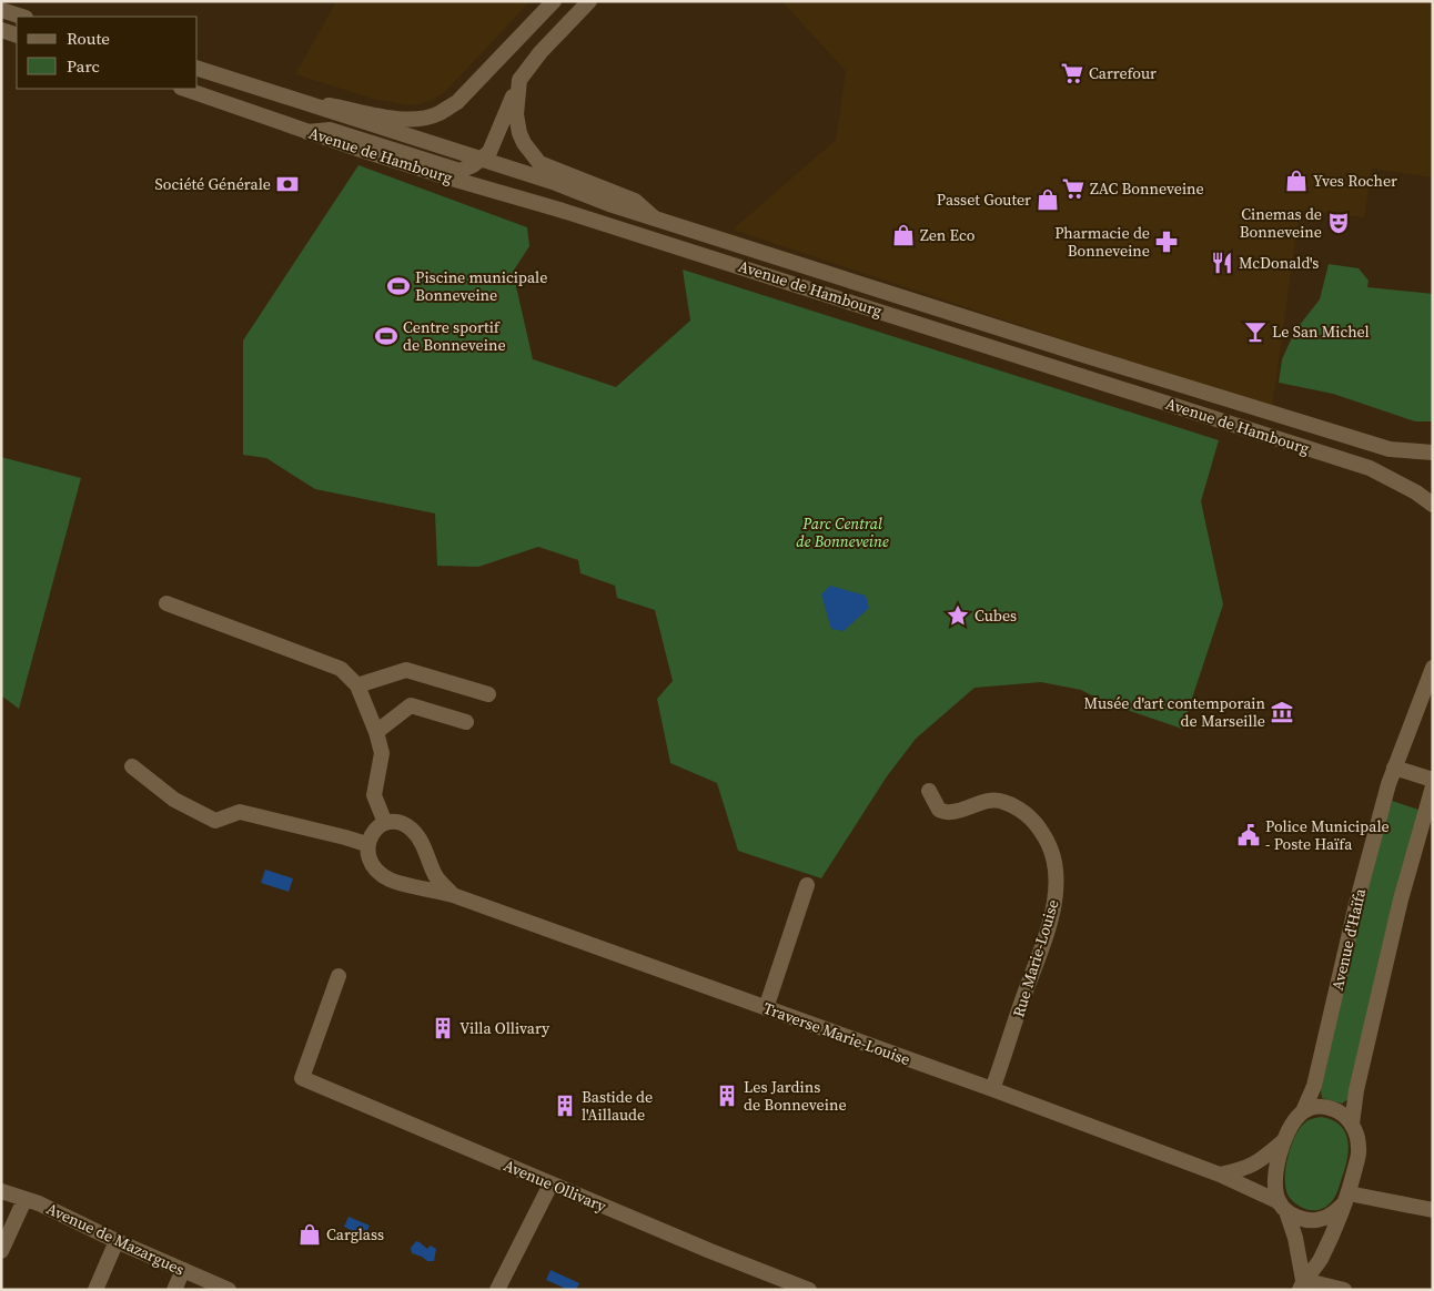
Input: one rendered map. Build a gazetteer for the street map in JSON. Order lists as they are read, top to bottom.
{
  "streets": {
    "street": [
      "Avenue de Hambourg",
      "Avenue d'Haïfa",
      "Rue Marie-Louise",
      "Traverse Marie-Louise",
      "Avenue Ollivary",
      "Avenue de Mazargues"
    ]
  },
  "crossings": [
    ["Avenue d'Haïfa", "Traverse Marie-Louise"],
    ["Rue Marie-Louise", "Traverse Marie-Louise"]
  ],
  "parks": ["Parc Central de Bonneveine"],
  "places": {
    "supermarket": ["Carrefour", "ZAC Bonneveine"],
    "shop": [
      "Yves Rocher",
      "Passet Gouter",
      "Zen Eco",
      "Carglass"
    ],
    "bank": ["Société Générale"],
    "theatre": ["Cinemas de Bonneveine"],
    "pharmacy": ["Pharmacie de Bonneveine"],
    "restaurant": ["McDonald's"],
    "sports": ["Piscine municipale Bonneveine", "Centre sportif de Bonneveine"],
    "bar": ["Le San Michel"],
    "place": ["Cubes"],
    "museum": ["Musée d'art contemporain de Marseille"],
    "public building": ["Police Municipale - Poste Haïfa"],
    "building": ["Villa Ollivary", "Les Jardins de Bonneveine", "Bastide de l'Aillaude"]
  },
  "legend": ["Route", "Parc"]
}
